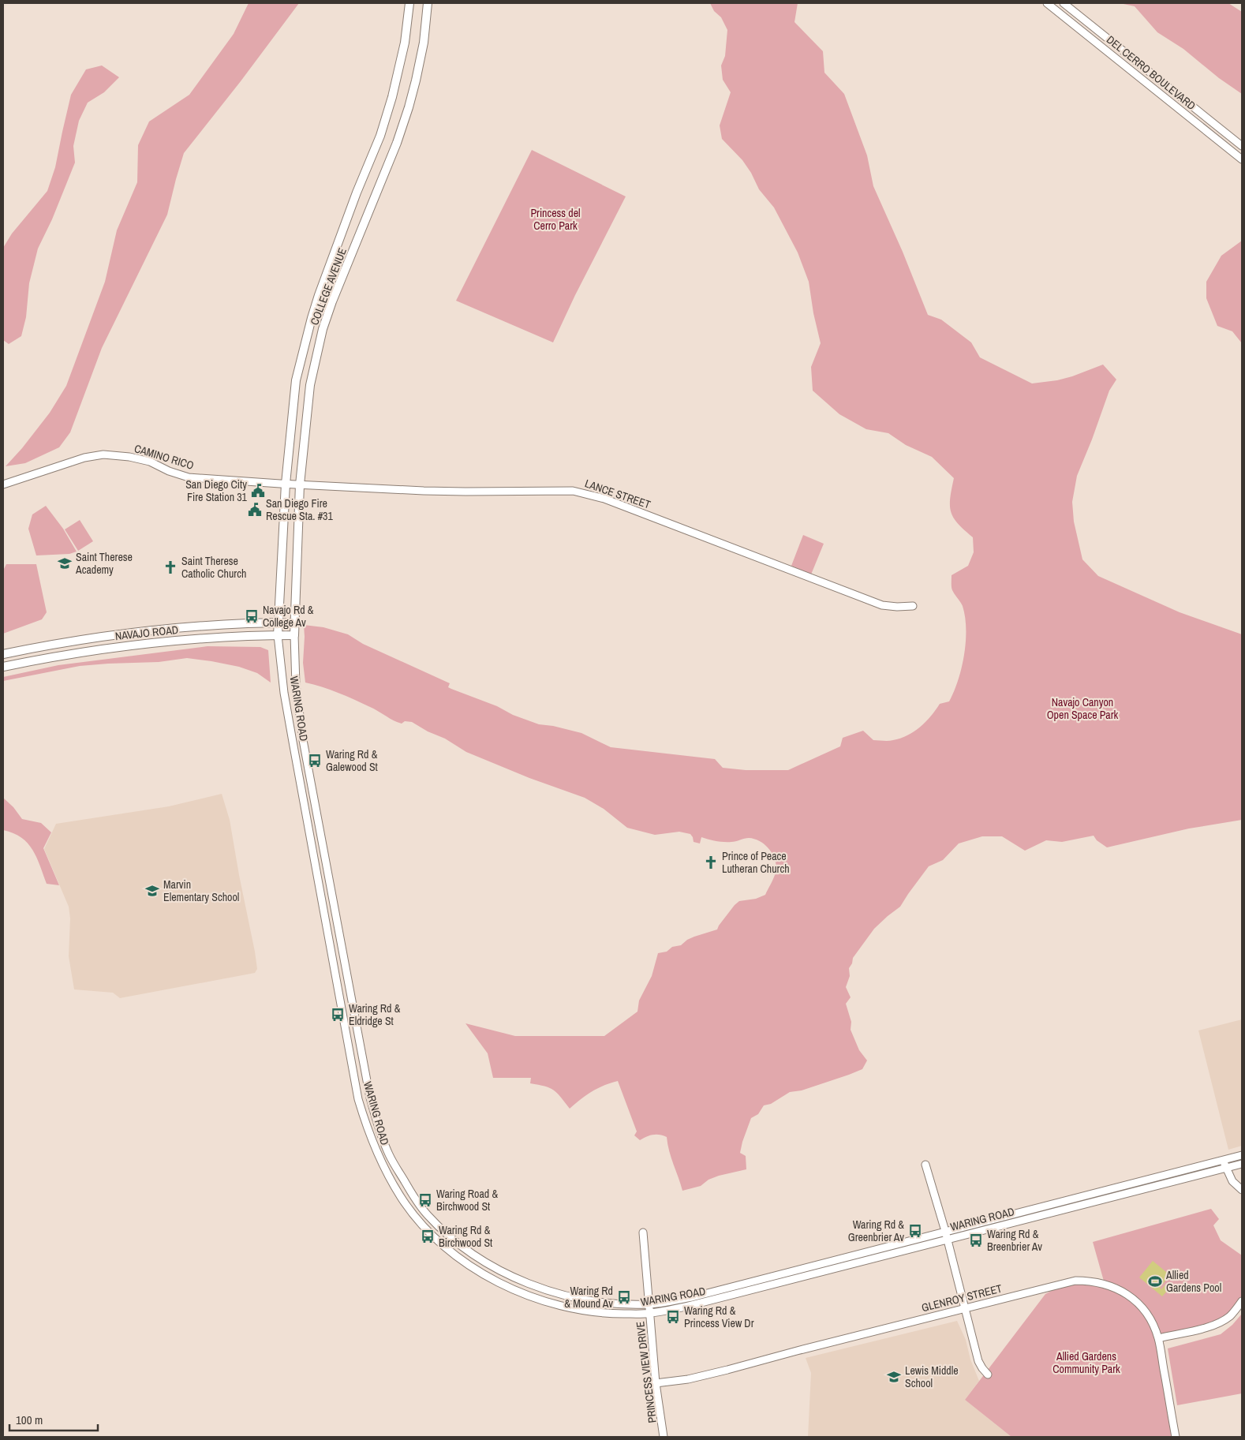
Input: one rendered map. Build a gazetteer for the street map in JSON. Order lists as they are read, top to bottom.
{
  "streets": {
    "main road": [
      "DEL CERRO BOULEVARD",
      "COLLEGE AVENUE",
      "CAMINO RICO",
      "LANCE STREET",
      "NAVAJO ROAD",
      "WARING ROAD",
      "GLENROY STREET",
      "PRINCESS VIEW DRIVE"
    ]
  },
  "crossings": [
    ["COLLEGE AVENUE", "CAMINO RICO"],
    ["COLLEGE AVENUE", "LANCE STREET"],
    ["COLLEGE AVENUE", "NAVAJO ROAD"],
    ["COLLEGE AVENUE", "WARING ROAD"],
    ["CAMINO RICO", "LANCE STREET"],
    ["NAVAJO ROAD", "WARING ROAD"],
    ["WARING ROAD", "PRINCESS VIEW DRIVE"],
    ["GLENROY STREET", "PRINCESS VIEW DRIVE"]
  ],
  "parks": ["Princess del Cerro Park", "Navajo Canyon Open Space Park", "Allied Gardens Community Park"],
  "places": {
    "public building": ["San Diego City Fire Station 31", "San Diego Fire Rescue Sta. #31"],
    "school or university": ["Saint Therese Academy", "Marvin Elementary School", "Lewis Middle School"],
    "church": ["Saint Therese Catholic Church", "Prince of Peace Lutheran Church"],
    "bus stop": [
      "Navajo Rd & College Av",
      "Waring Rd & Galewood St",
      "Waring Rd & Eldridge St",
      "Waring Road & Birchwood St",
      "Waring Rd & Greenbrier Av",
      "Waring Rd & Birchwood St",
      "Waring Rd & Breenbrier Av",
      "Waring Rd & Mound Av",
      "Waring Rd & Princess View Dr"
    ],
    "sports": ["Allied Gardens Pool"]
  },
  "scale_bar": "100 m"
}
